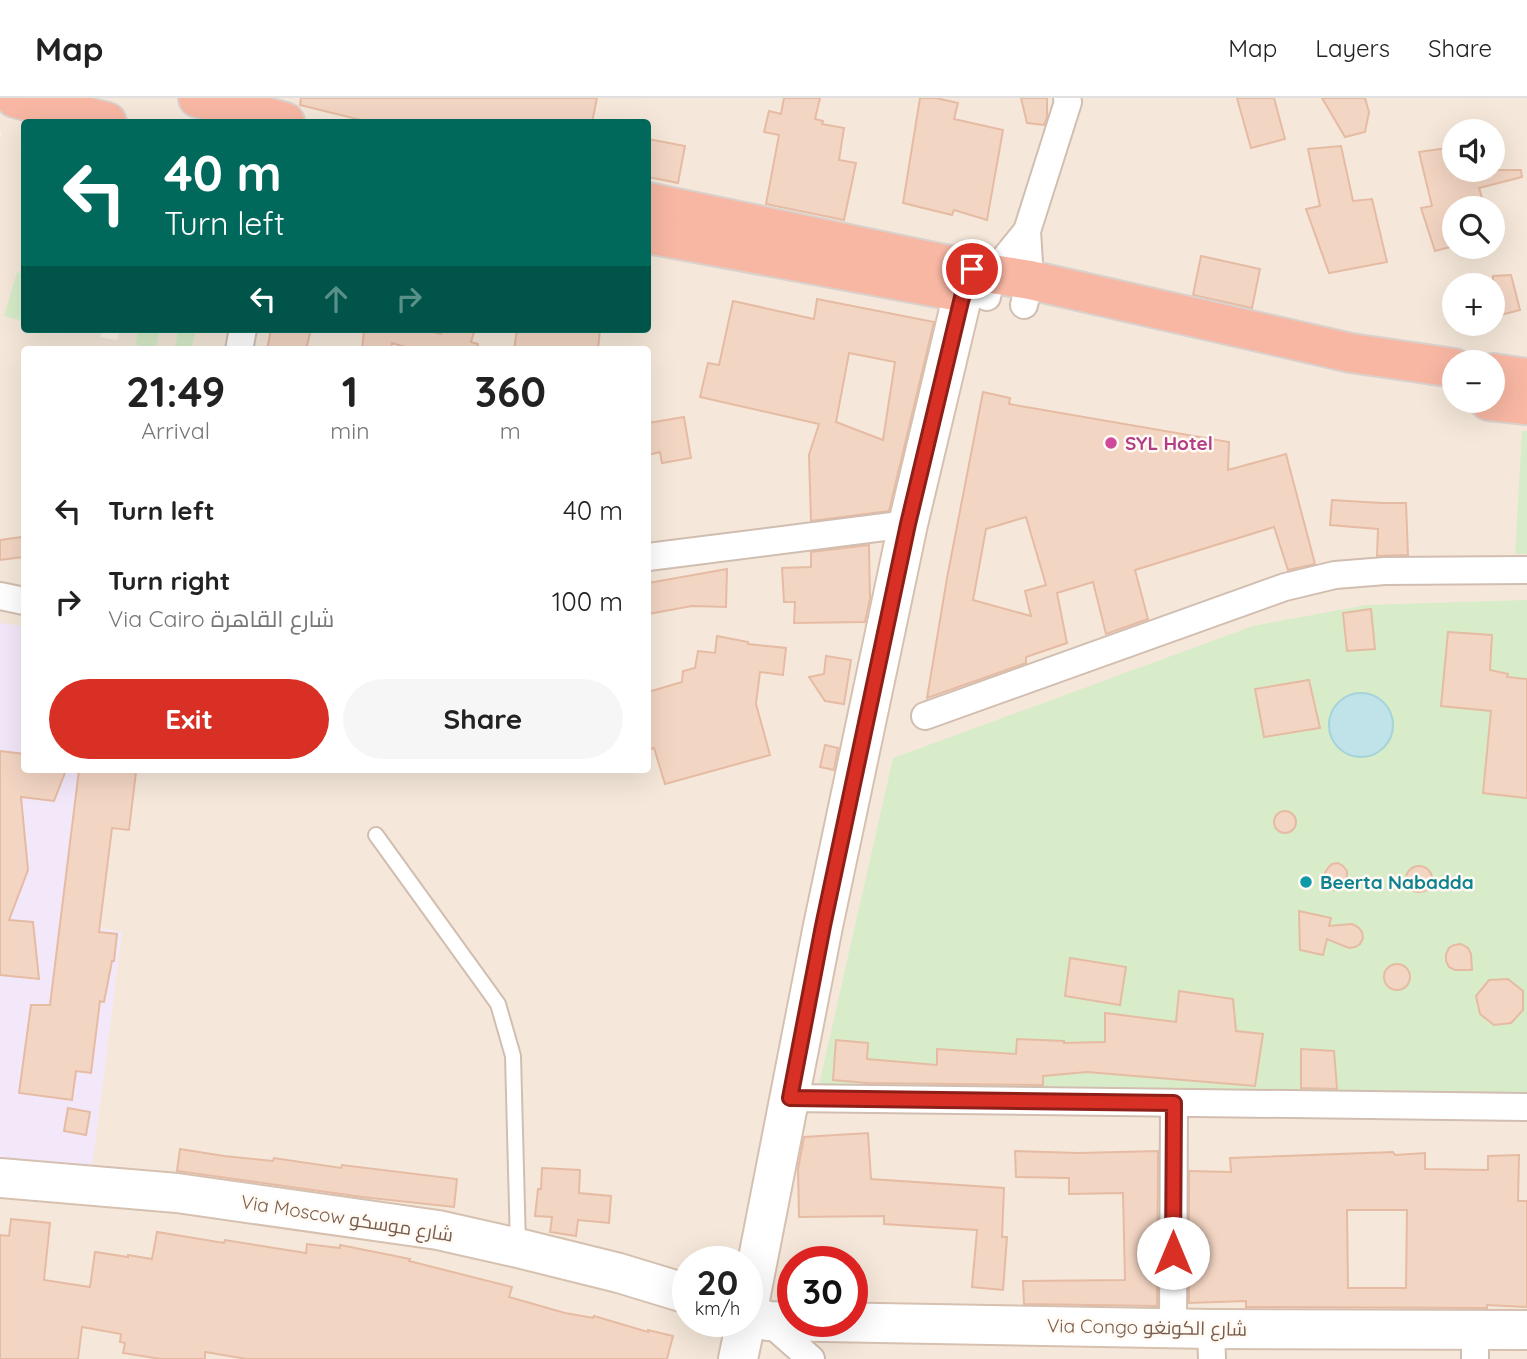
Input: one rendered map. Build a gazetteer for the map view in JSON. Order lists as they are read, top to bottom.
{
  "streets": {
    "main road": ["Via Moscow شارع موسكو", "Via Congo شارع الكونغو"]
  },
  "places": ["SYL Hotel", "Beerta Nabadda"],
  "page": {
    "header": "Map",
    "nav": ["Map", "Layers", "Share"],
    "map_buttons": ["+", "−"],
    "turn": ["40 m", "Turn left"],
    "eta": [
      "21:49",
      "Arrival",
      "1",
      "min",
      "360",
      "m"
    ],
    "list": [
      {
        "name": "Turn left",
        "value": "40 m"
      },
      {
        "name": "Turn right",
        "note": "Via Cairo شارع القاهرة",
        "value": "100 m"
      }
    ],
    "buttons": ["Exit", "Share"],
    "speed": "20 km/h",
    "limit": "30"
  }
}
